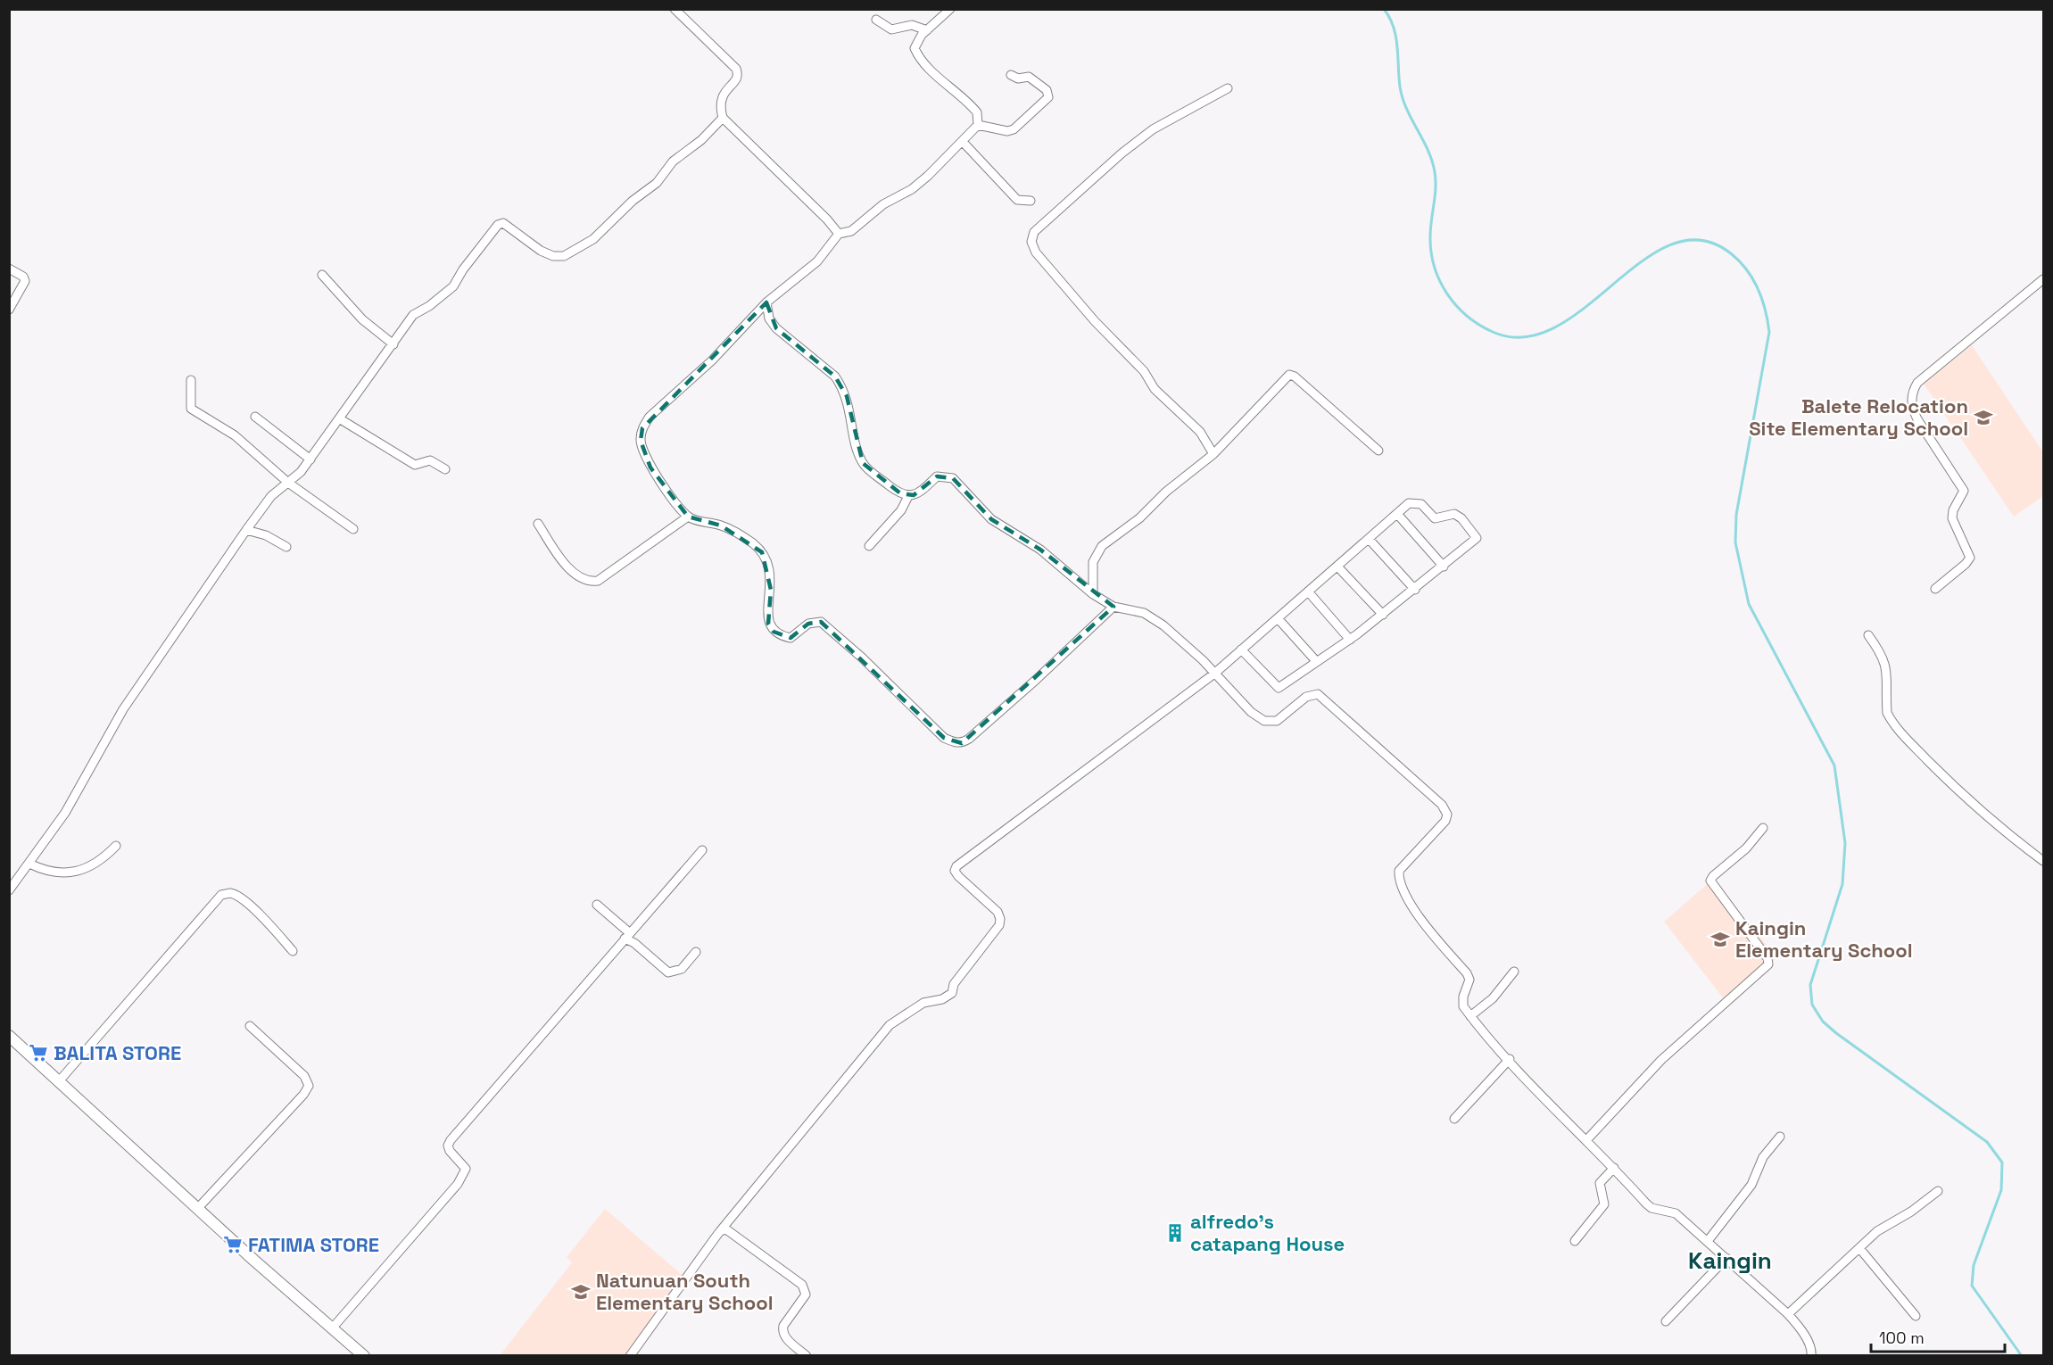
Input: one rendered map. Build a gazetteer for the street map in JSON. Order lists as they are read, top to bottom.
{
  "districts": ["Kaingin"],
  "places": {
    "school or university": ["Balete Relocation Site Elementary School", "Kaingin Elementary School", "Natunuan South Elementary School"],
    "supermarket": ["BALITA STORE", "FATIMA STORE"],
    "building": ["alfredo's catapang House"]
  },
  "scale_bar": "100 m"
}
